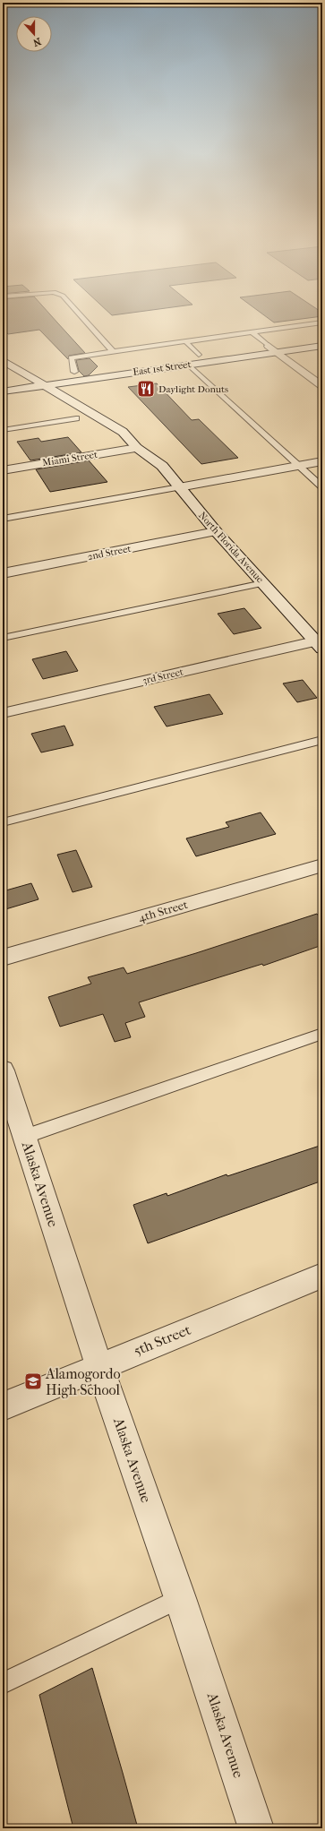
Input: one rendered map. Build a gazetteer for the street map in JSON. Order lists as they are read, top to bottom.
{
  "streets": {
    "main road": [
      "East 1st Street",
      "Miami Street",
      "North Florida Avenue",
      "2nd Street",
      "3rd Street",
      "4th Street",
      "Alaska Avenue",
      "5th Street"
    ]
  },
  "crossings": [
    ["East 1st Street", "North Florida Avenue"],
    ["Miami Street", "North Florida Avenue"],
    ["North Florida Avenue", "2nd Street"],
    ["North Florida Avenue", "3rd Street"],
    ["Alaska Avenue", "5th Street"]
  ],
  "places": {
    "restaurant": ["Daylight Donuts"],
    "school or university": ["Alamogordo High School"]
  },
  "north": "bottom"
}
